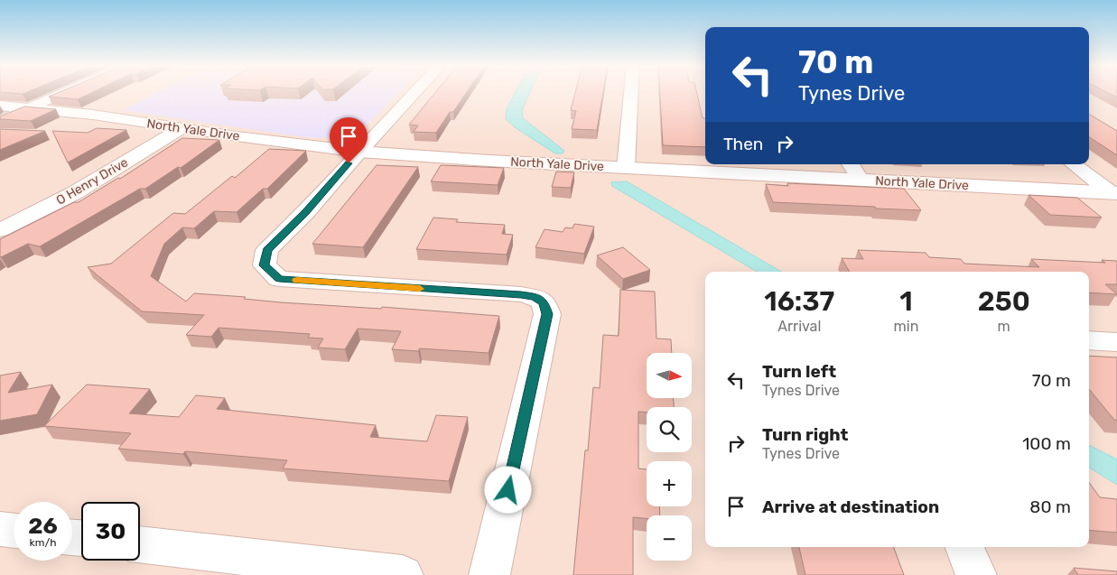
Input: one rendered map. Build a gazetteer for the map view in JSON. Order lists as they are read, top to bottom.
{
  "streets": {
    "street": ["North Yale Drive", "O Henry Drive"]
  },
  "crossings": [
    ["North Yale Drive", "O Henry Drive"]
  ],
  "north": "right",
  "page": {
    "turn": ["70 m", "Tynes Drive"],
    "then": "Then",
    "eta": [
      "16:37",
      "Arrival",
      "1",
      "min",
      "250",
      "m"
    ],
    "list": [
      {
        "name": "Turn left",
        "note": "Tynes Drive",
        "value": "70 m"
      },
      {
        "name": "Turn right",
        "note": "Tynes Drive",
        "value": "100 m"
      },
      {
        "name": "Arrive at destination",
        "value": "80 m"
      }
    ],
    "map_buttons": ["+", "−"],
    "speed": "26 km/h",
    "limit": "30"
  }
}
